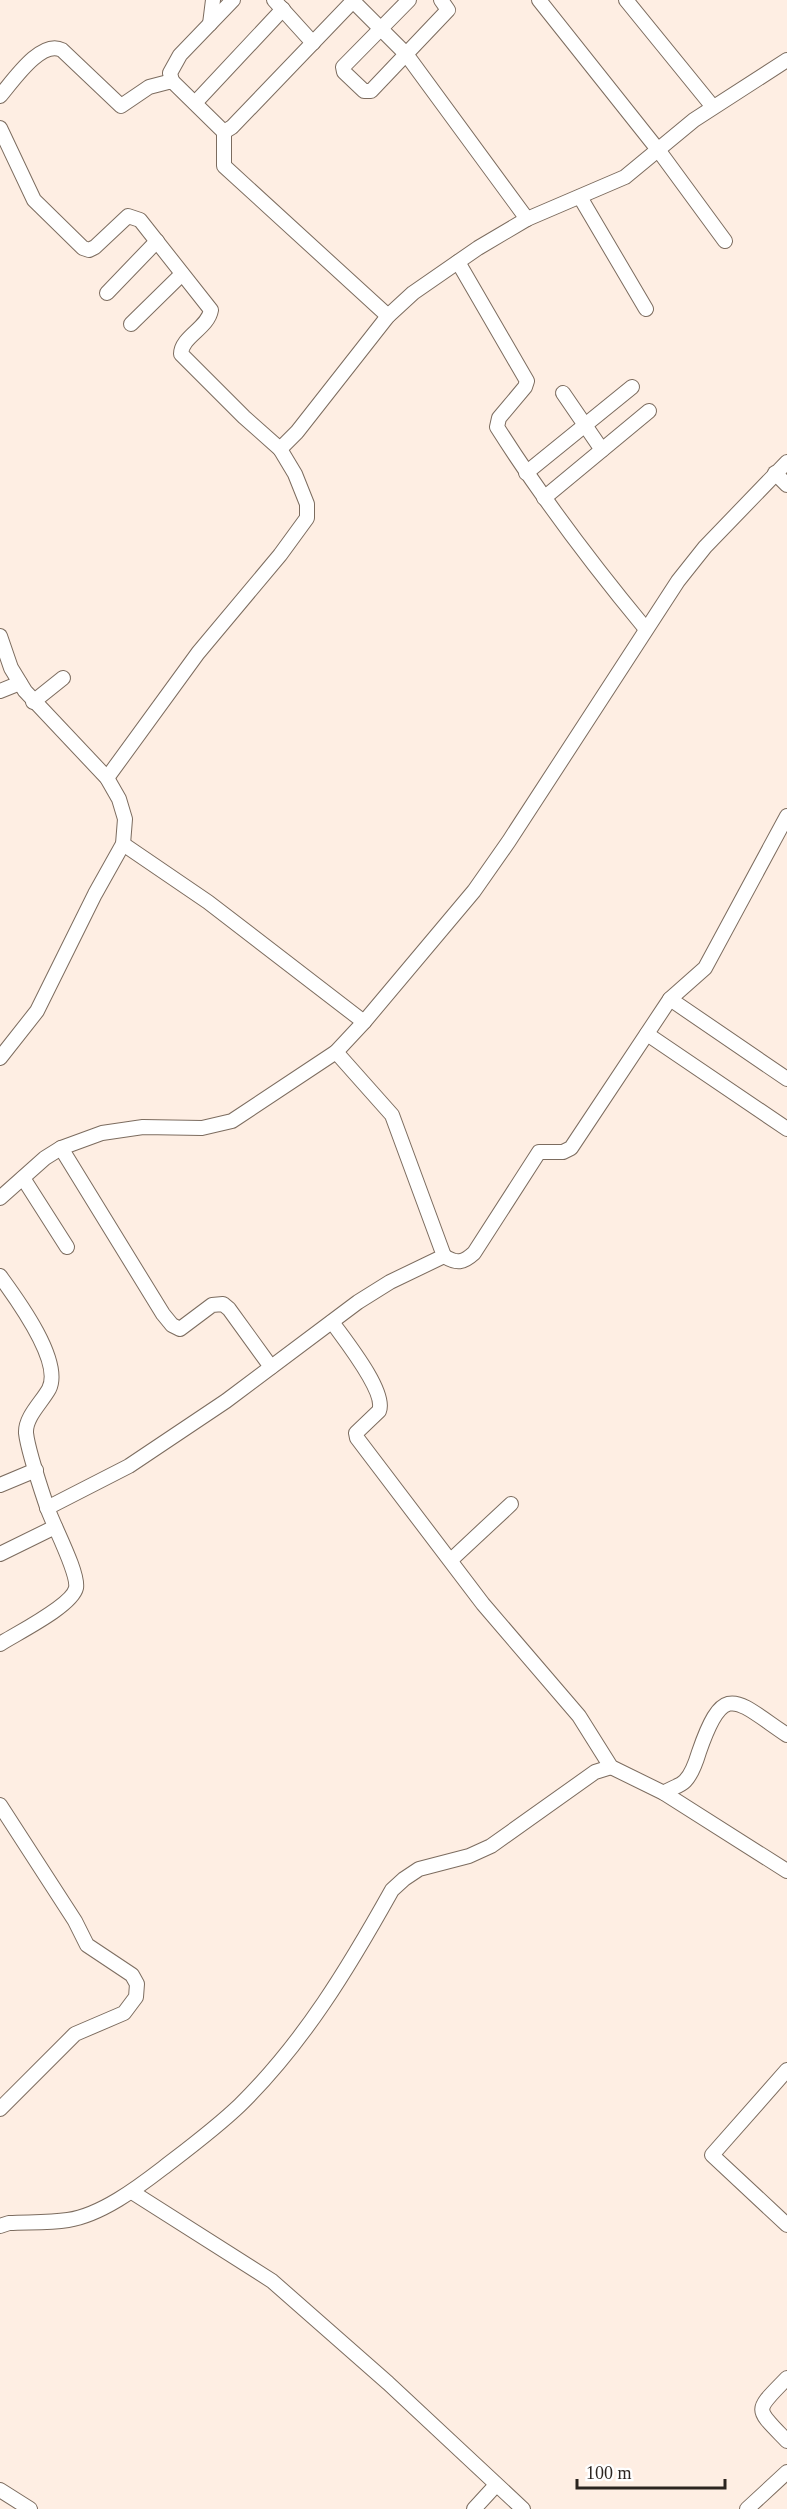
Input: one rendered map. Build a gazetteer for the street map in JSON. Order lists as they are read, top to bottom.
{
  "scale_bar": "100 m"
}
